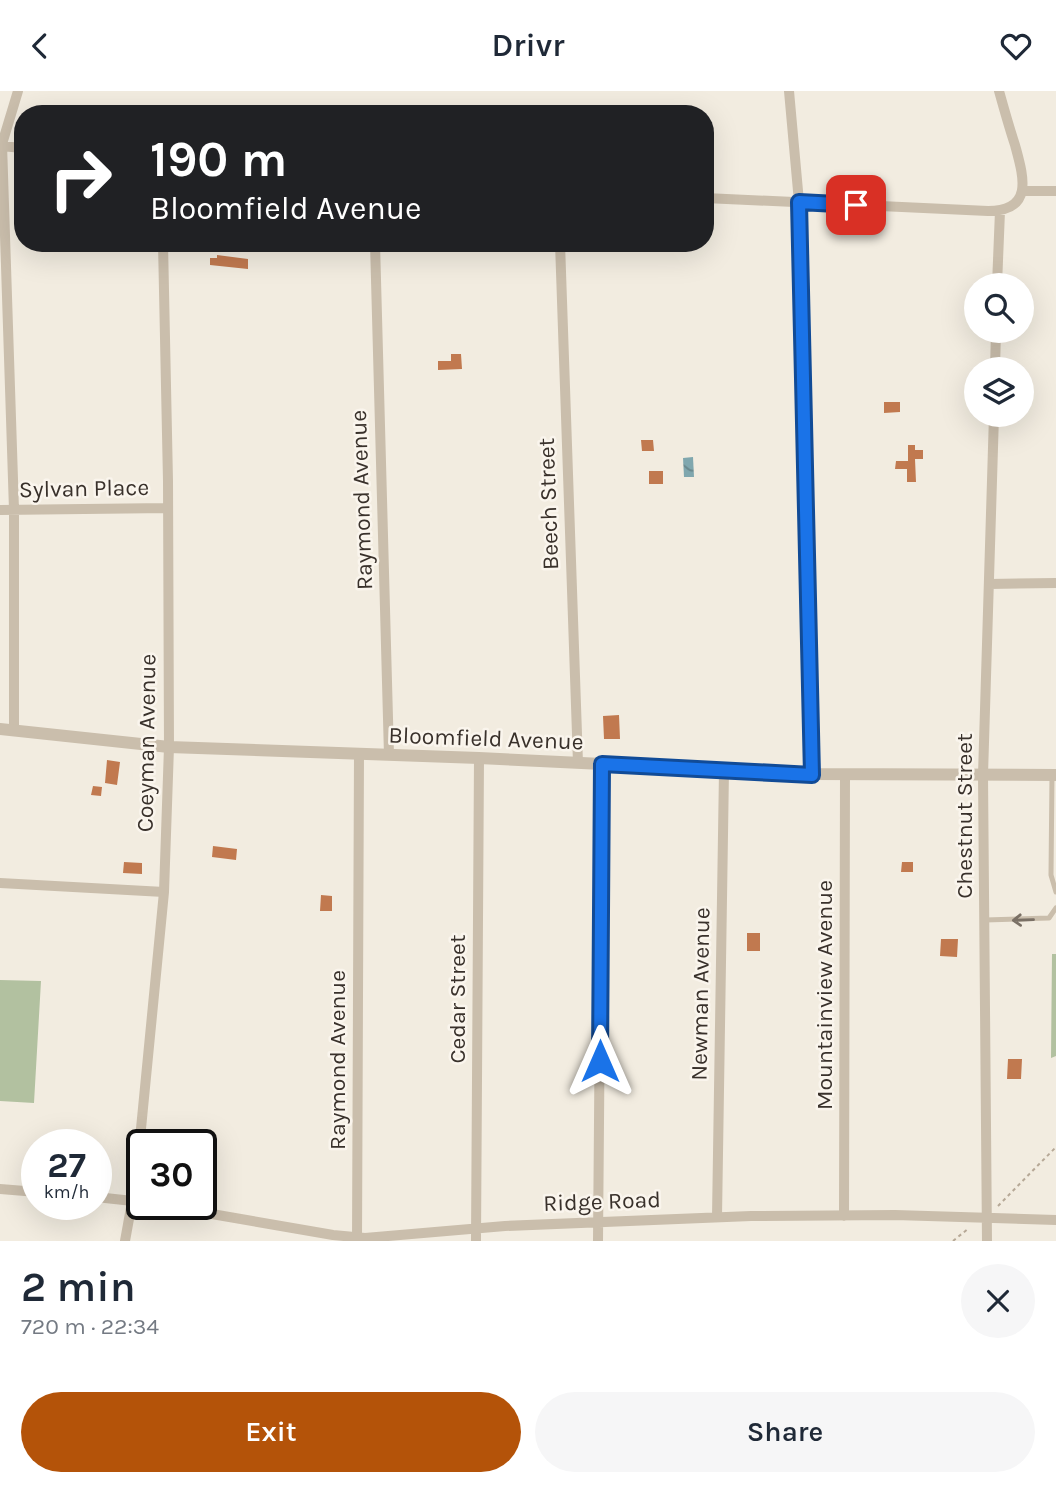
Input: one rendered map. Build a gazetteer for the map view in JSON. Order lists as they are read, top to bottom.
{
  "streets": {
    "street": [
      "Sylvan Place",
      "Raymond Avenue",
      "Beech Street",
      "Bloomfield Avenue",
      "Coeyman Avenue",
      "Chestnut Street",
      "Newman Avenue",
      "Mountainview Avenue",
      "Cedar Street",
      "Ridge Road"
    ]
  },
  "crossings": [
    ["Sylvan Place", "Coeyman Avenue"],
    ["Raymond Avenue", "Bloomfield Avenue"],
    ["Raymond Avenue", "Ridge Road"],
    ["Beech Street", "Bloomfield Avenue"],
    ["Bloomfield Avenue", "Coeyman Avenue"],
    ["Bloomfield Avenue", "Chestnut Street"],
    ["Bloomfield Avenue", "Newman Avenue"],
    ["Bloomfield Avenue", "Mountainview Avenue"],
    ["Bloomfield Avenue", "Cedar Street"],
    ["Chestnut Street", "Ridge Road"],
    ["Newman Avenue", "Ridge Road"],
    ["Mountainview Avenue", "Ridge Road"],
    ["Cedar Street", "Ridge Road"]
  ],
  "page": {
    "header": "Drivr",
    "turn": ["190 m", "Bloomfield Avenue"],
    "speed": "27 km/h",
    "limit": "30",
    "heading": ["2 min", "720 m · 22:34"],
    "buttons": ["Exit", "Share"]
  }
}
